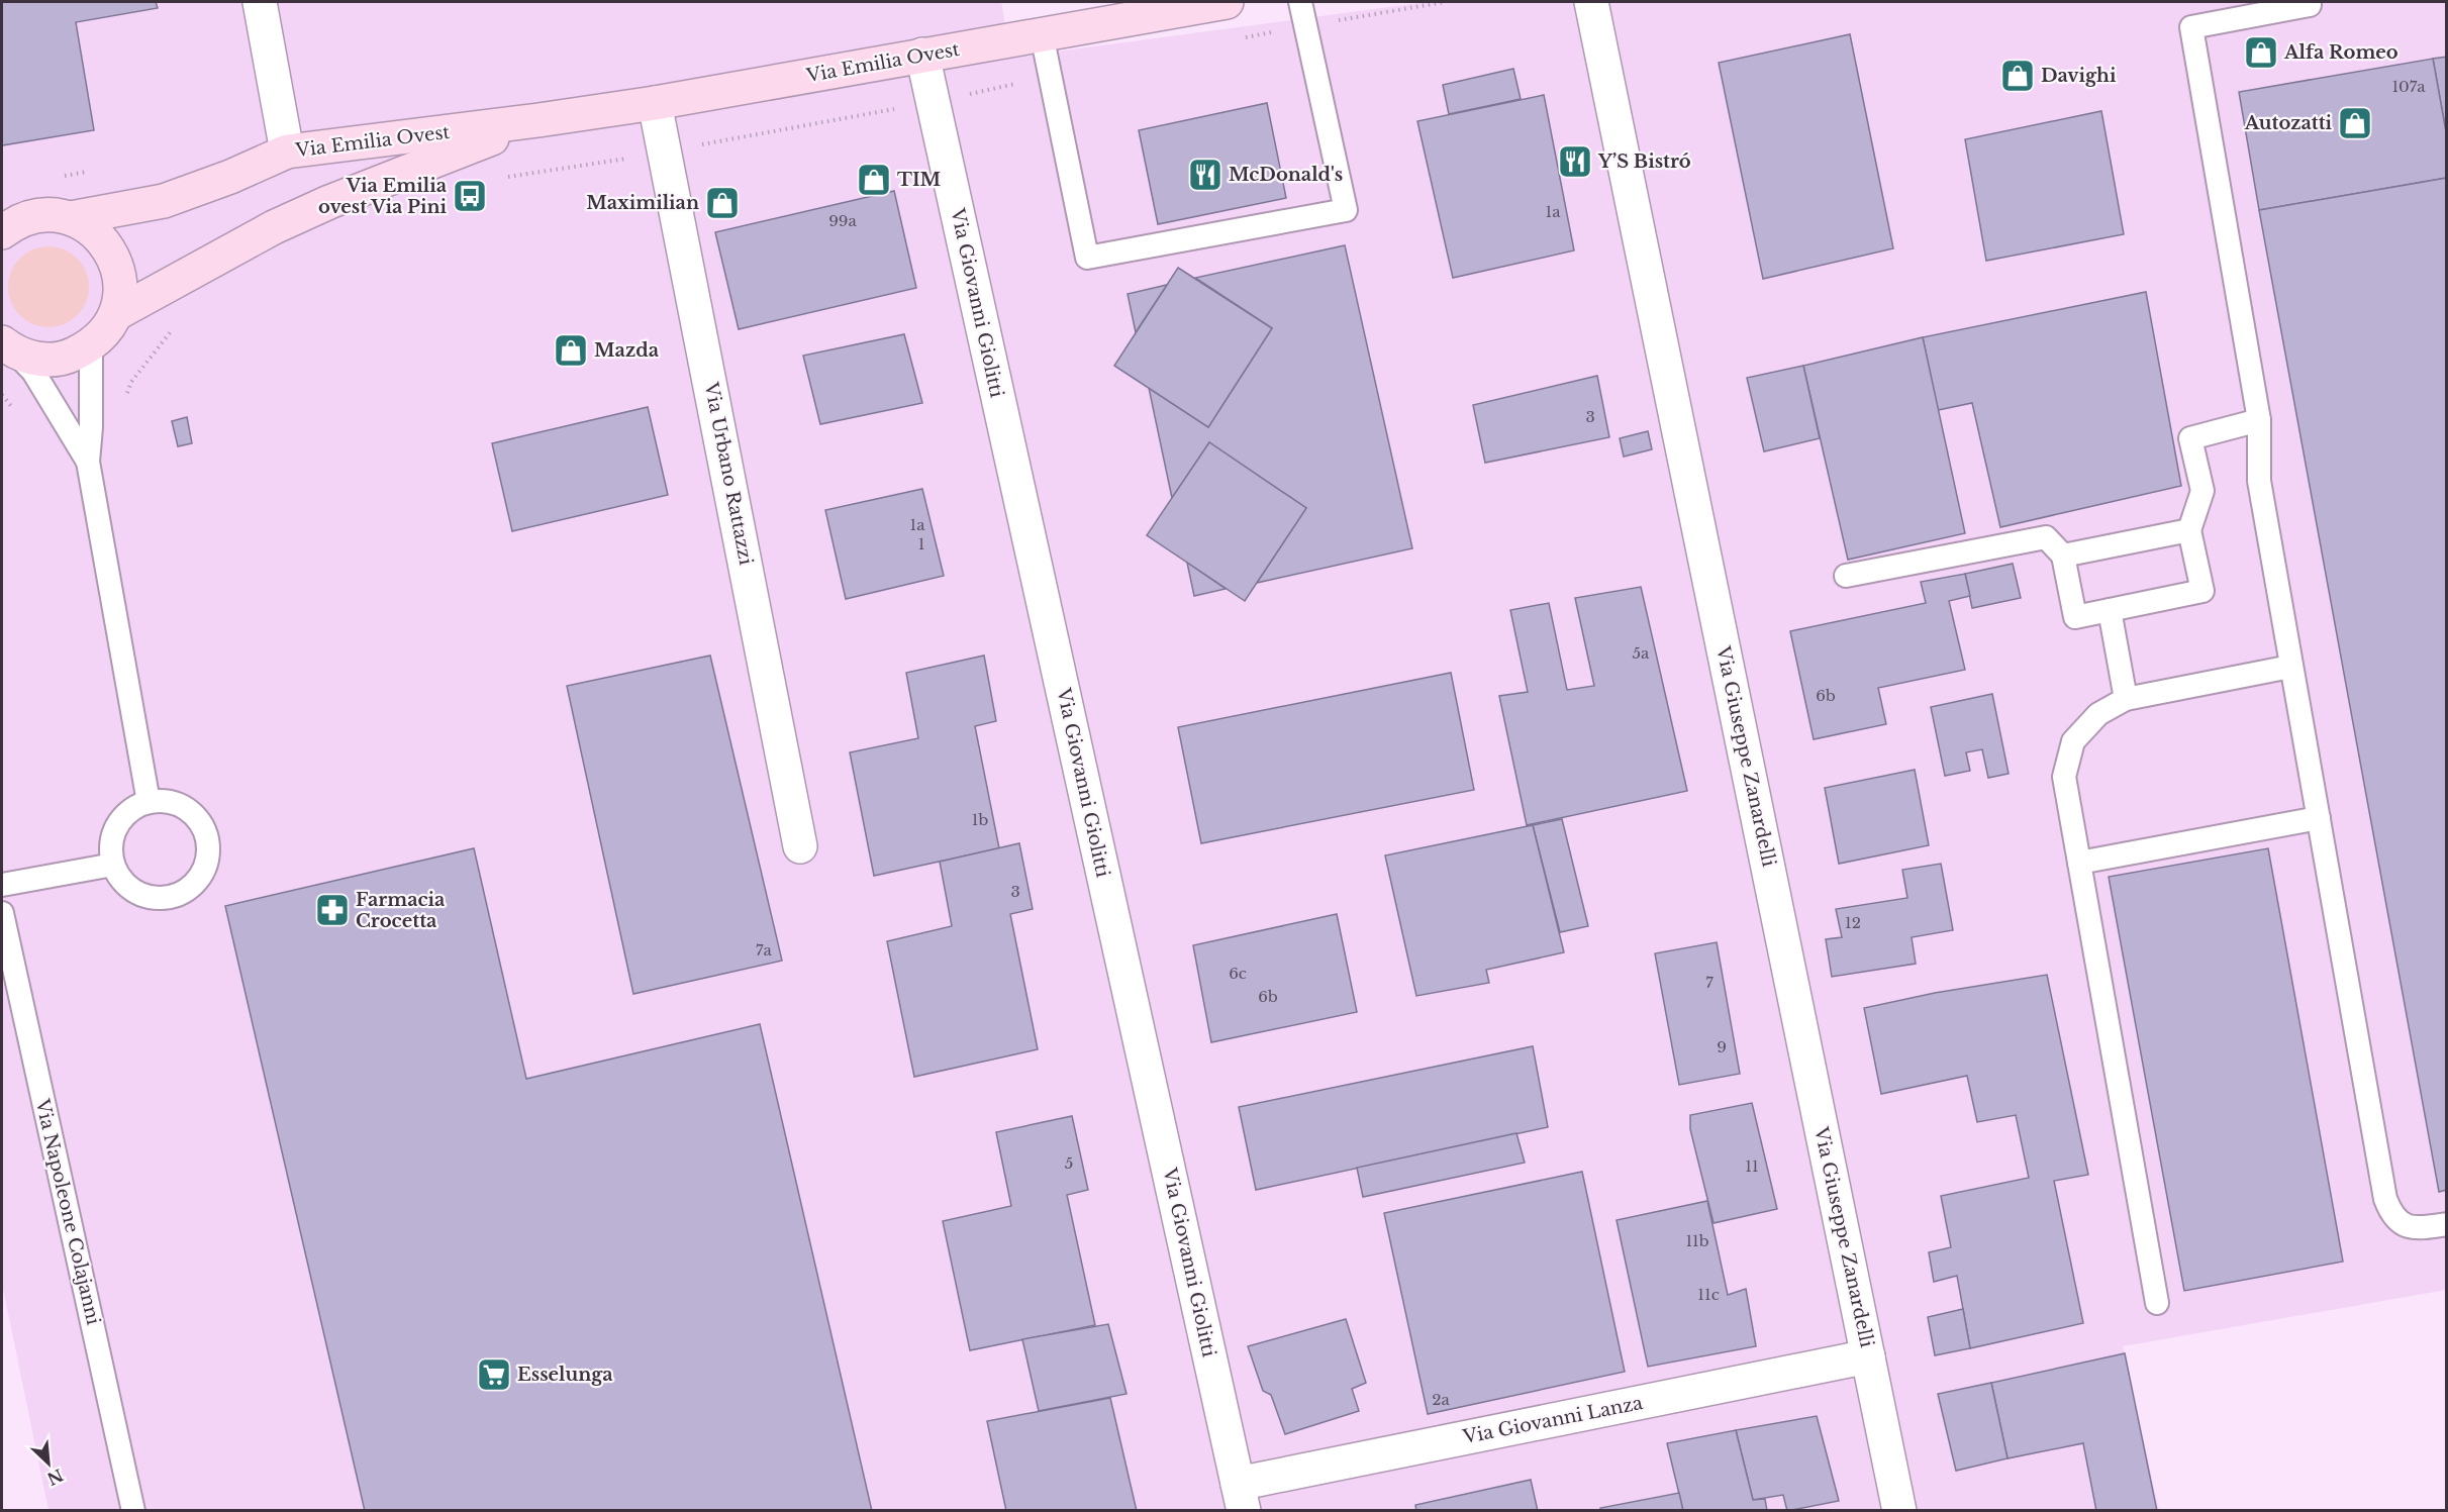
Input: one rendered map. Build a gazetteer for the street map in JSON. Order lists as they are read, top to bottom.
{
  "streets": {
    "main road": ["Via Emilia Ovest"],
    "street": [
      "Via Giovanni Giolitti",
      "Via Urbano Rattazzi",
      "Via Giuseppe Zanardelli",
      "Via Giovanni Lanza"
    ],
    "lane": ["Via Napoleone Colajanni"]
  },
  "crossings": [
    ["Via Emilia Ovest", "Via Giovanni Giolitti"],
    ["Via Emilia Ovest", "Via Urbano Rattazzi"],
    ["Via Giovanni Giolitti", "Via Giovanni Lanza"],
    ["Via Giuseppe Zanardelli", "Via Giovanni Lanza"]
  ],
  "places": {
    "shop": [
      "Alfa Romeo",
      "Davighi",
      "Autozatti",
      "TIM",
      "Maximilian",
      "Mazda"
    ],
    "restaurant": ["Y’S Bistró", "McDonald's"],
    "bus stop": ["Via Emilia ovest Via Pini"],
    "pharmacy": ["Farmacia Crocetta"],
    "supermarket": ["Esselunga"]
  },
  "house_numbers": [
    "107a",
    "1a",
    "99a",
    "3",
    "1a",
    "1",
    "5a",
    "6b",
    "1b",
    "3",
    "12",
    "7a",
    "6c",
    "7",
    "6b",
    "9",
    "5",
    "11",
    "11b",
    "11c",
    "2a"
  ],
  "north": "bottom right"
}
